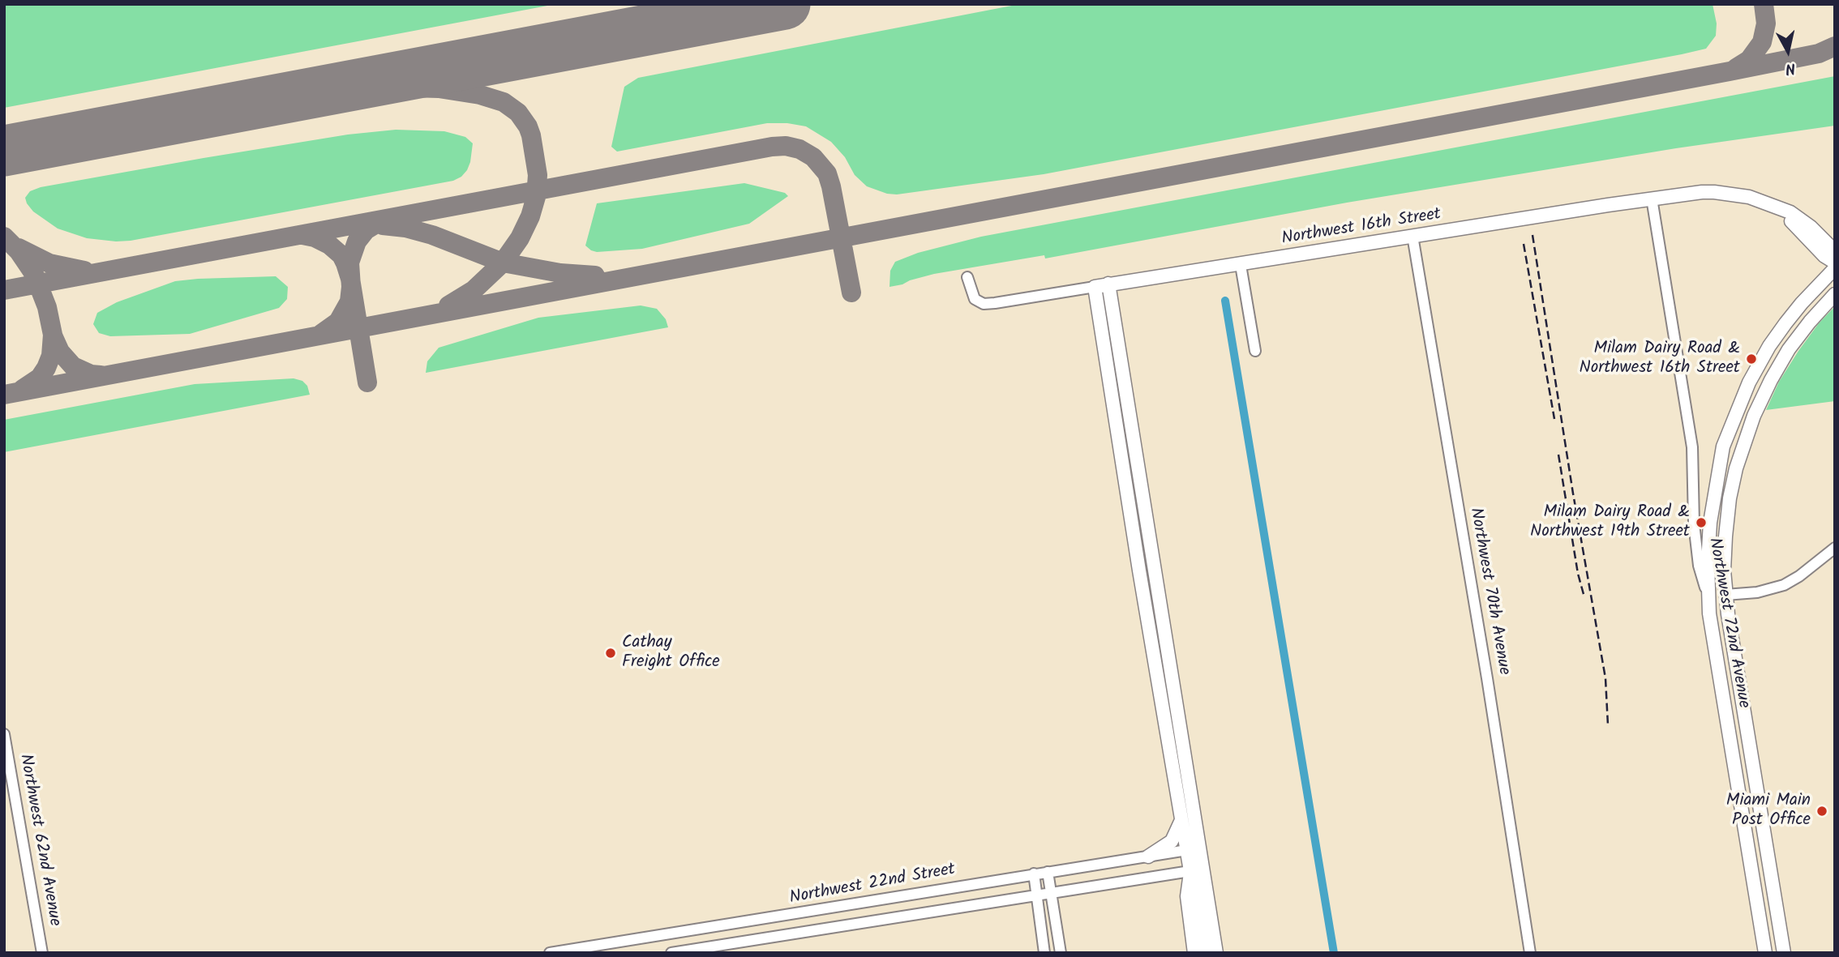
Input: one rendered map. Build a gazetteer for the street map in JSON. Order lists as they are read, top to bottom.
{
  "streets": {
    "main road": ["Northwest 16th Street", "Northwest 72nd Avenue"],
    "street": ["Northwest 70th Avenue", "Northwest 62nd Avenue", "Northwest 22nd Street"]
  },
  "crossings": [
    ["Northwest 16th Street", "Northwest 70th Avenue"],
    ["Northwest 16th Street", "Northwest 72nd Avenue"]
  ],
  "places": [
    "Milam Dairy Road & Northwest 16th Street",
    "Milam Dairy Road & Northwest 19th Street",
    "Cathay Freight Office",
    "Miami Main Post Office"
  ],
  "north": "bottom"
}
